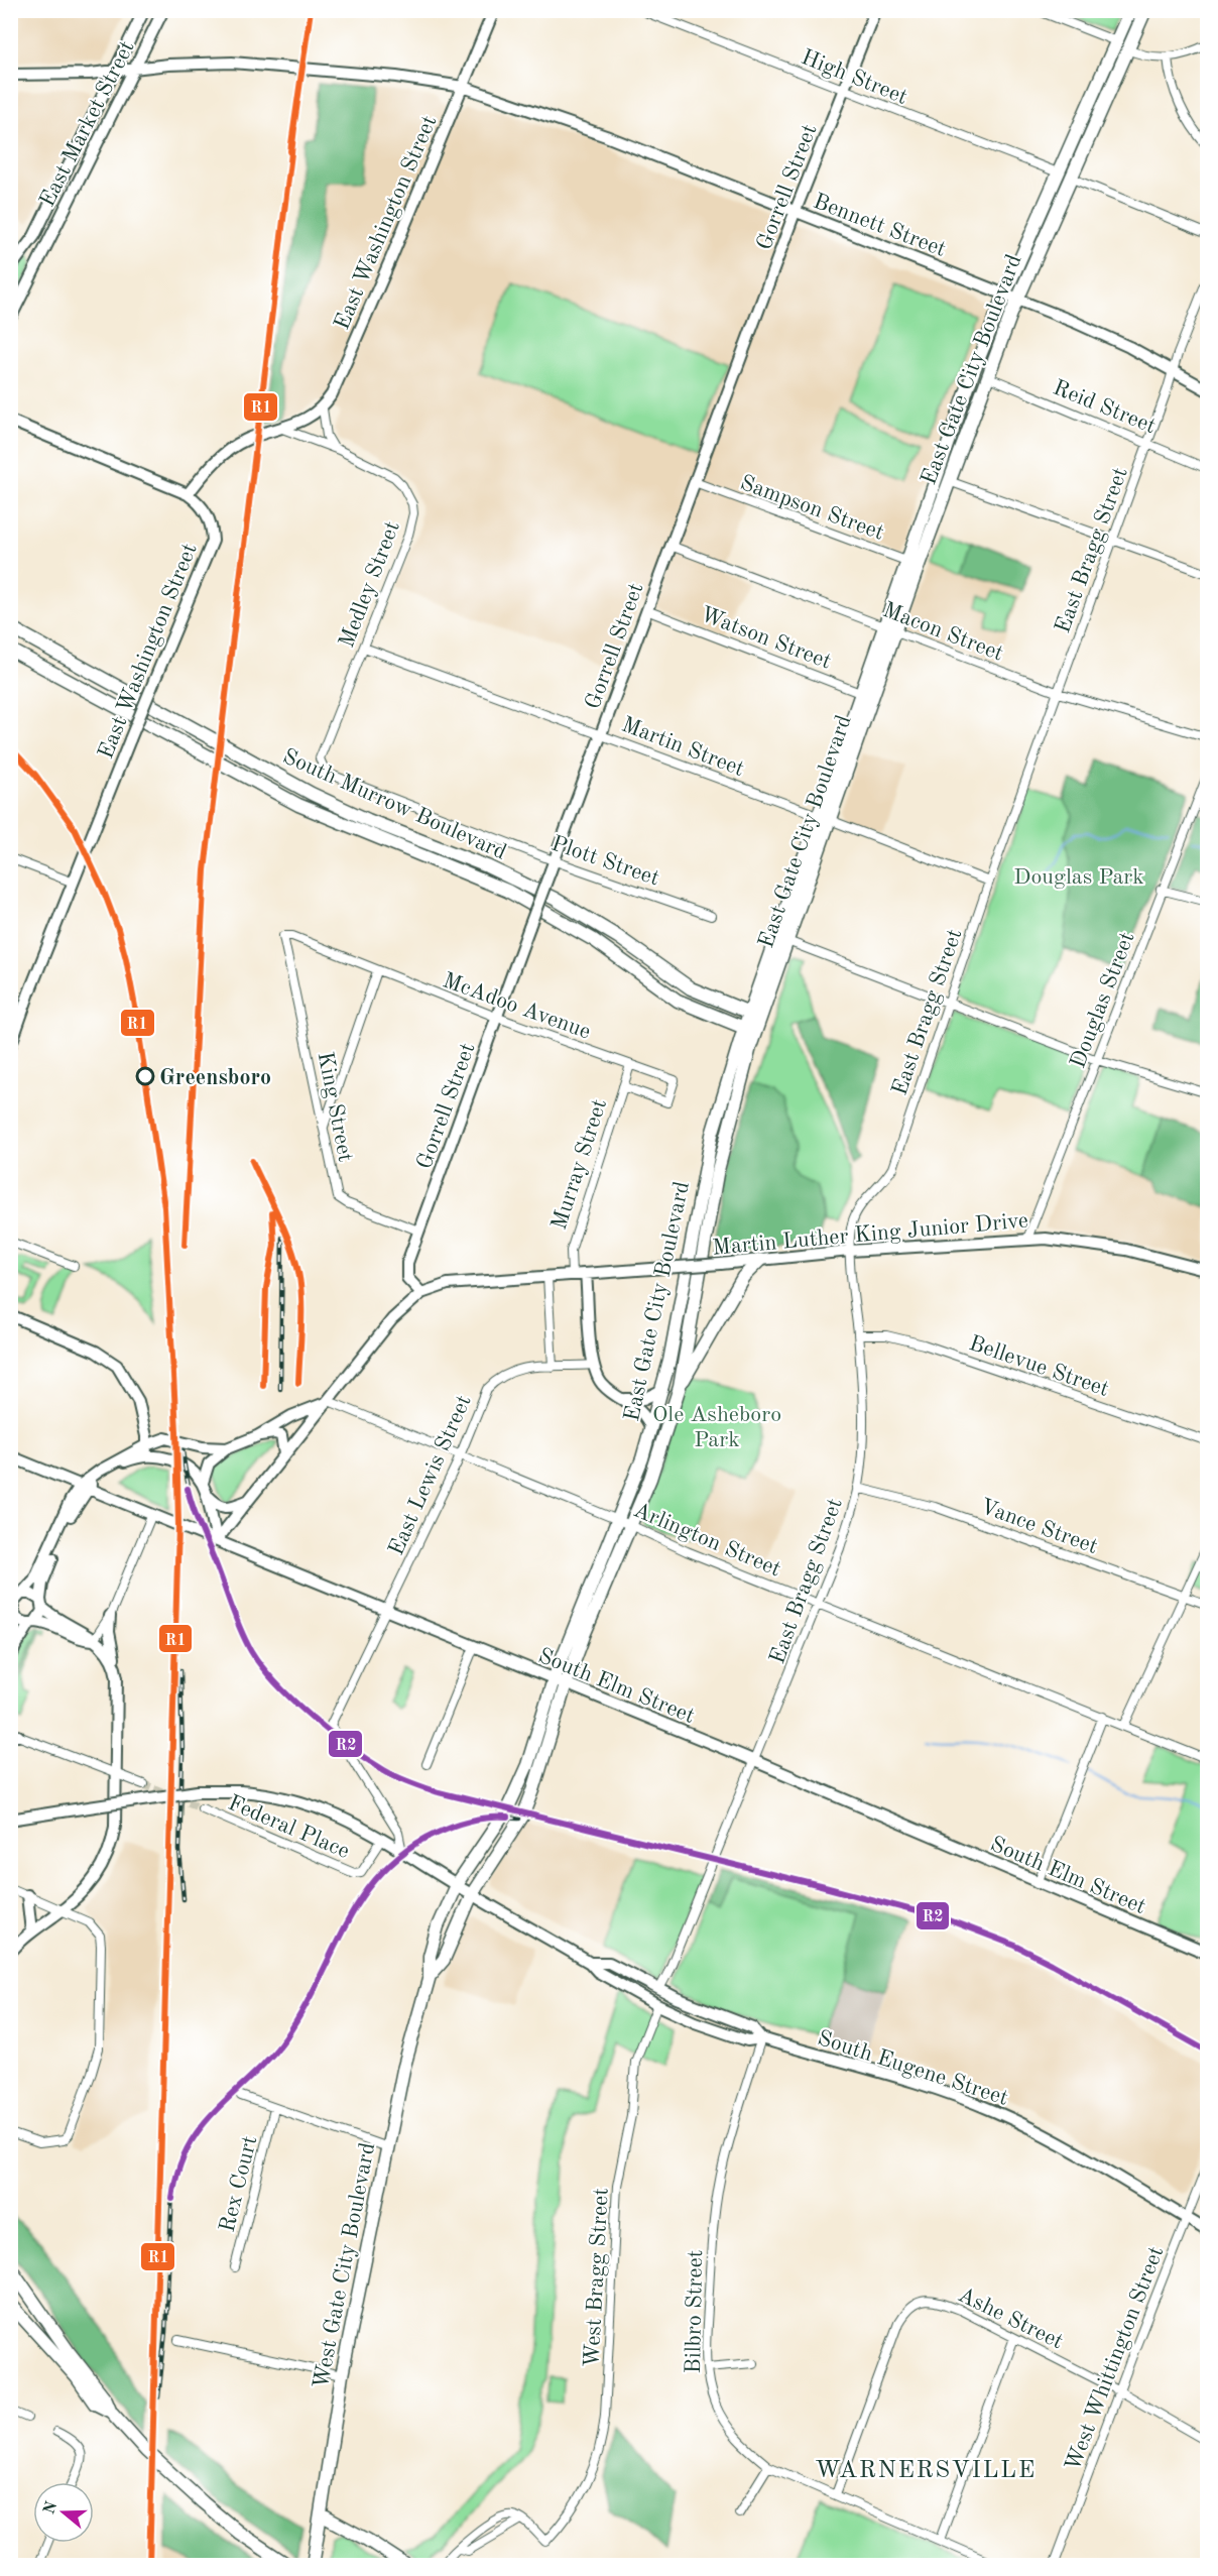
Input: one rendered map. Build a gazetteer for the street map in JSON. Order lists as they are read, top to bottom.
{
  "streets": {
    "main road": [
      "East Market Street",
      "Gorrell Street",
      "East Washington Street",
      "Bennett Street",
      "East Gate City Boulevard",
      "South Murrow Boulevard",
      "Martin Luther King Junior Drive",
      "South Elm Street",
      "South Eugene Street",
      "West Gate City Boulevard"
    ],
    "street": [
      "High Street",
      "Reid Street",
      "Sampson Street",
      "East Bragg Street",
      "Medley Street",
      "Macon Street",
      "Watson Street",
      "Martin Street",
      "Plott Street",
      "Douglas Street",
      "McAdoo Avenue",
      "King Street",
      "Murray Street",
      "Bellevue Street",
      "East Lewis Street",
      "Vance Street",
      "Arlington Street",
      "Federal Place",
      "Rex Court",
      "West Bragg Street",
      "Bilbro Street",
      "Ashe Street",
      "West Whittington Street"
    ]
  },
  "crossings": [
    ["High Street", "Gorrell Street"],
    ["High Street", "East Gate City Boulevard"],
    ["East Market Street", "Bennett Street"],
    ["Gorrell Street", "Bennett Street"],
    ["Gorrell Street", "Sampson Street"],
    ["Gorrell Street", "Macon Street"],
    ["Gorrell Street", "Watson Street"],
    ["Gorrell Street", "Martin Street"],
    ["Gorrell Street", "Plott Street"],
    ["Gorrell Street", "McAdoo Avenue"],
    ["Gorrell Street", "King Street"],
    ["Gorrell Street", "Martin Luther King Junior Drive"],
    ["East Washington Street", "Bennett Street"],
    ["Bennett Street", "East Gate City Boulevard"],
    ["Bennett Street", "East Bragg Street"],
    ["East Gate City Boulevard", "Reid Street"],
    ["East Gate City Boulevard", "Sampson Street"],
    ["East Gate City Boulevard", "Macon Street"],
    ["East Gate City Boulevard", "Watson Street"],
    ["East Gate City Boulevard", "Martin Street"],
    ["East Gate City Boulevard", "South Murrow Boulevard"],
    ["East Gate City Boulevard", "Arlington Street"],
    ["East Gate City Boulevard", "South Elm Street"],
    ["East Gate City Boulevard", "West Gate City Boulevard"],
    ["Reid Street", "East Bragg Street"],
    ["East Bragg Street", "Macon Street"],
    ["East Bragg Street", "Martin Street"],
    ["East Bragg Street", "Martin Luther King Junior Drive"],
    ["East Bragg Street", "Bellevue Street"],
    ["East Bragg Street", "Vance Street"],
    ["East Bragg Street", "Arlington Street"],
    ["East Bragg Street", "South Elm Street"],
    ["Medley Street", "Martin Street"],
    ["Medley Street", "Plott Street"],
    ["Douglas Street", "Martin Luther King Junior Drive"],
    ["McAdoo Avenue", "King Street"],
    ["McAdoo Avenue", "Murray Street"],
    ["Murray Street", "Martin Luther King Junior Drive"],
    ["Martin Luther King Junior Drive", "Arlington Street"],
    ["Martin Luther King Junior Drive", "South Elm Street"],
    ["East Lewis Street", "Arlington Street"],
    ["East Lewis Street", "South Elm Street"],
    ["East Lewis Street", "South Eugene Street"],
    ["South Elm Street", "West Gate City Boulevard"],
    ["Federal Place", "South Eugene Street"],
    ["South Eugene Street", "West Gate City Boulevard"],
    ["South Eugene Street", "West Bragg Street"],
    ["South Eugene Street", "Bilbro Street"],
    ["South Eugene Street", "West Whittington Street"],
    ["Bilbro Street", "Ashe Street"],
    ["Ashe Street", "West Whittington Street"]
  ],
  "districts": ["WARNERSVILLE"],
  "parks": ["Douglas Park", "Ole Asheboro Park"],
  "places": ["Greensboro"],
  "lines": ["transit line R1", "transit line R2"],
  "north": "left"
}
